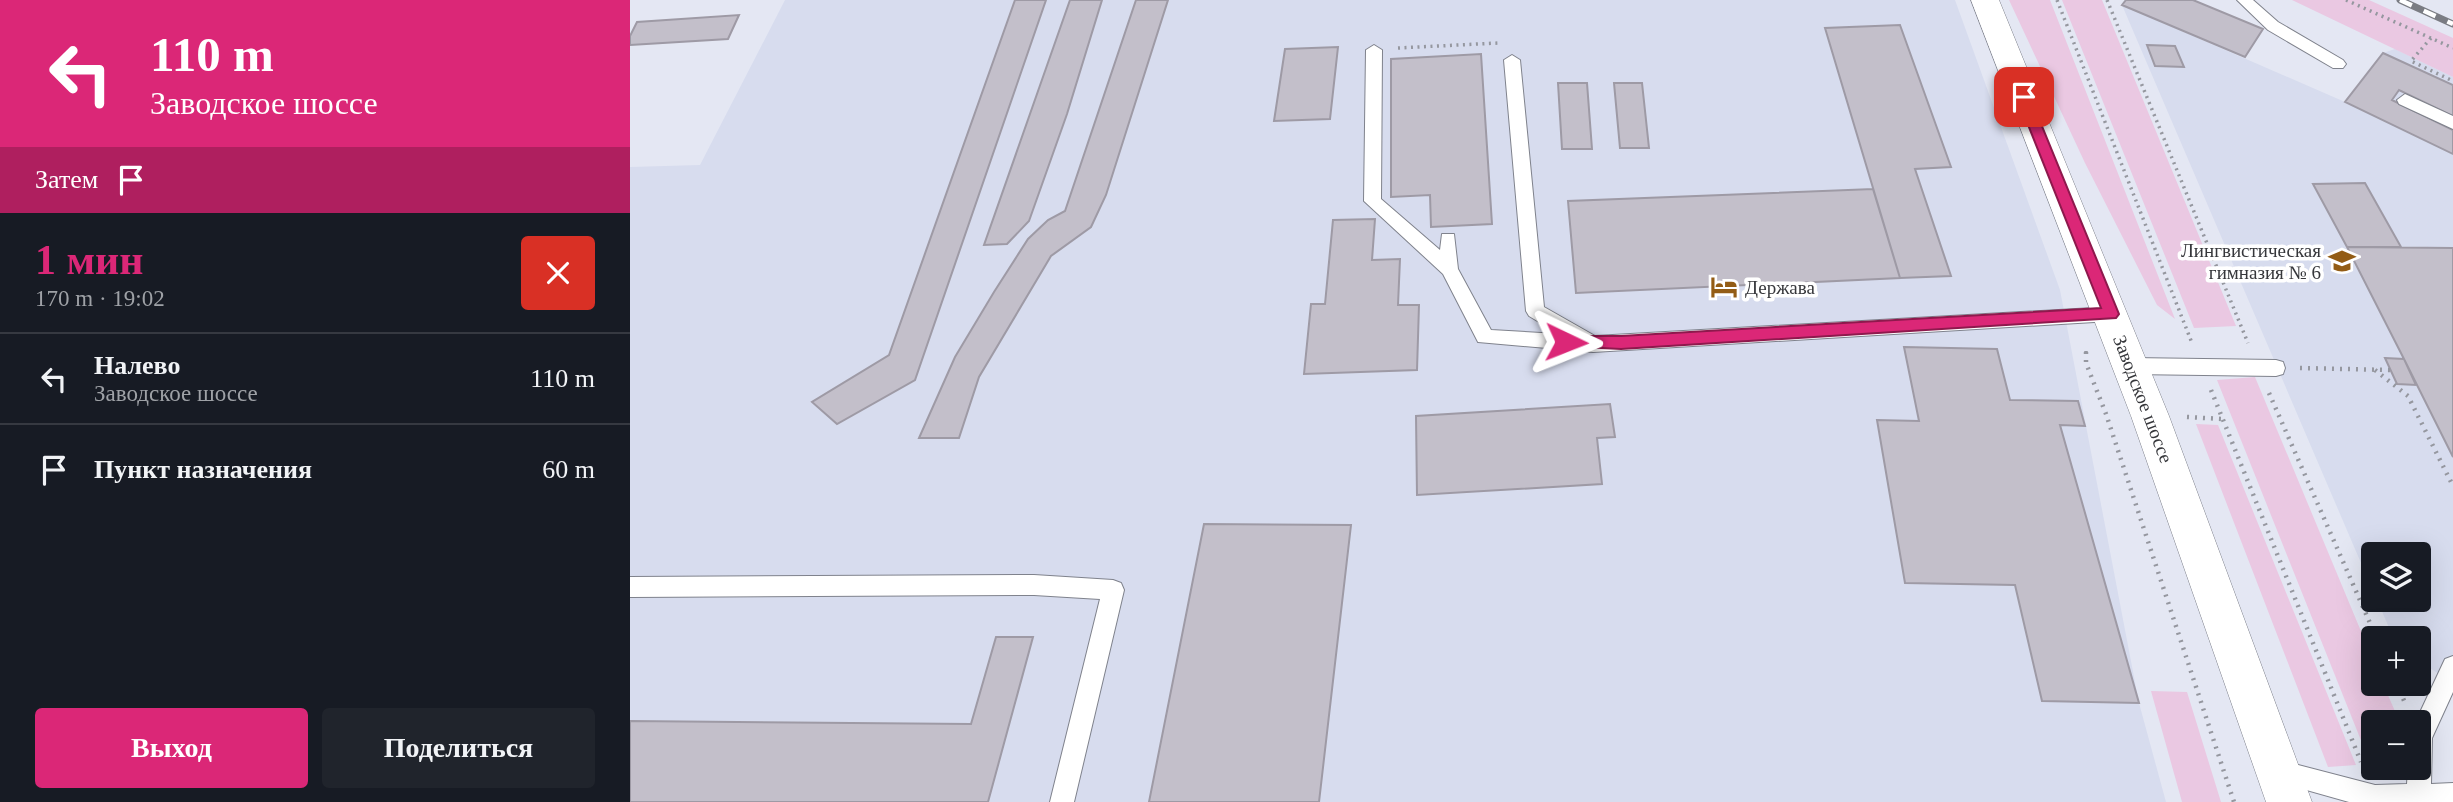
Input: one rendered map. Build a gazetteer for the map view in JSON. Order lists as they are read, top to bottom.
{
  "streets": {
    "street": ["Заводское шоссе"]
  },
  "places": {
    "school or university": ["Лингвистическая гимназия № 6"],
    "hotel": ["Держава"]
  },
  "page": {
    "turn": ["110 m", "Заводское шоссе"],
    "then": "Затем",
    "heading": ["1 мин", "170 m · 19:02"],
    "list": [
      {
        "name": "Налево",
        "note": "Заводское шоссе",
        "value": "110 m"
      },
      {
        "name": "Пункт назначения",
        "value": "60 m"
      }
    ],
    "map_buttons": ["+", "−"],
    "buttons": ["Выход", "Поделиться"]
  }
}
